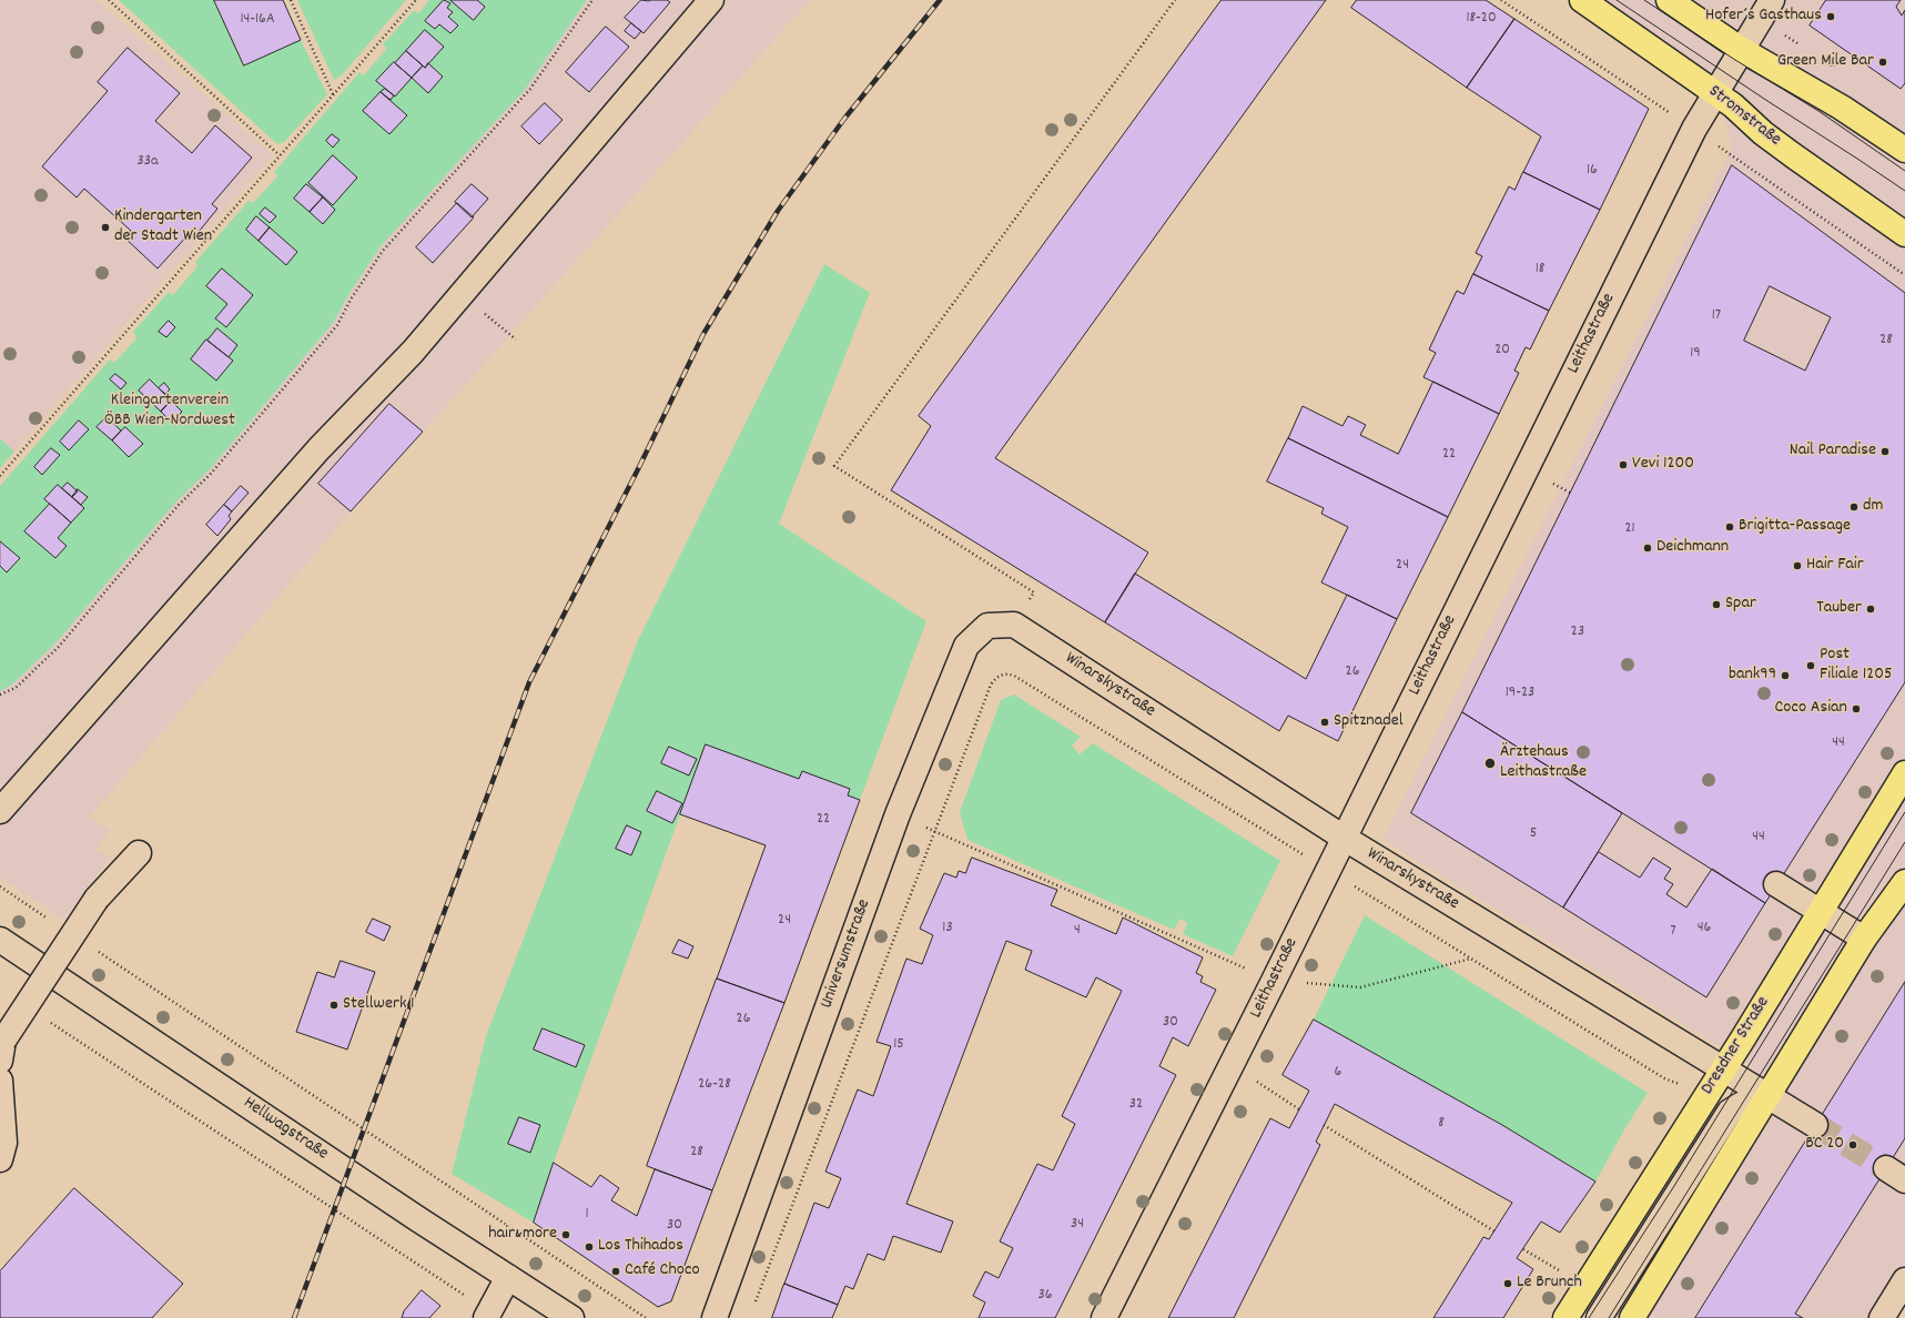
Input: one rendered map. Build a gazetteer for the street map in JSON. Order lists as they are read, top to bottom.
{
  "streets": {
    "main road": ["Stromstraße", "Dresdner Straße"],
    "street": [
      "Leithastraße",
      "Winarskystraße",
      "Universumstraße",
      "Hellwagstraße"
    ]
  },
  "crossings": [
    ["Stromstraße", "Leithastraße"],
    ["Leithastraße", "Winarskystraße"],
    ["Winarskystraße", "Universumstraße"],
    ["Winarskystraße", "Dresdner Straße"]
  ],
  "parks": ["Kleingartenverein ÖBB Wien-Nordwest"],
  "places": [
    "Hofer´s Gasthaus",
    "Green Mile Bar",
    "Kindergarten der Stadt Wien",
    "Nail Paradise",
    "Vevi 1200",
    "dm",
    "Brigitta-Passage",
    "Deichmann",
    "Hair Fair",
    "Spar",
    "Tauber",
    "Post Filiale 1205",
    "bank99",
    "Coco Asian",
    "Spitznadel",
    "Ärztehaus Leithastraße",
    "Stellwerk 1",
    "BC 20",
    "hair&more",
    "Los Thihados",
    "Café Choco",
    "Le Brunch"
  ],
  "house_numbers": [
    "18-20",
    "14-16A",
    "33a",
    "16",
    "18",
    "17",
    "28",
    "20",
    "19",
    "22",
    "21",
    "24",
    "23",
    "26",
    "19-23",
    "44",
    "22",
    "5",
    "44",
    "24",
    "13",
    "46",
    "4",
    "7",
    "26",
    "30",
    "15",
    "6",
    "26-28",
    "32",
    "8",
    "28",
    "1",
    "34",
    "30",
    "36"
  ]
}
